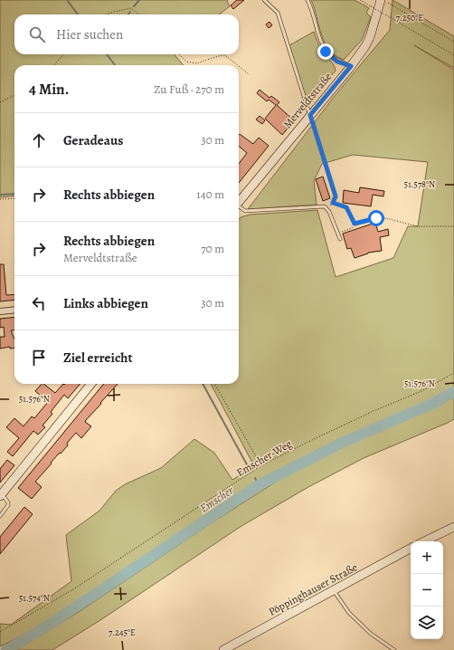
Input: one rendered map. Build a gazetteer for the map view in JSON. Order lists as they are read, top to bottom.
{
  "streets": {
    "main road": ["Merveldtstraße", "Pöppinghauser Straße"],
    "path": ["Emscher-Weg"]
  },
  "water": ["Emscher"],
  "page": {
    "search": "Hier suchen",
    "heading": ["4 Min.", "Zu Fuß · 270 m"],
    "list": [
      ["Geradeaus", "30 m"],
      ["Rechts abbiegen", "140 m"],
      ["Rechts abbiegen", "Merveldtstraße", "70 m"],
      ["Links abbiegen", "30 m"],
      "Ziel erreicht"
    ],
    "map_buttons": ["+", "−"]
  },
  "coordinates": [
    "7.250°E",
    "51.578°N",
    "51.576°N",
    "51.574°N",
    "7.245°E"
  ]
}
